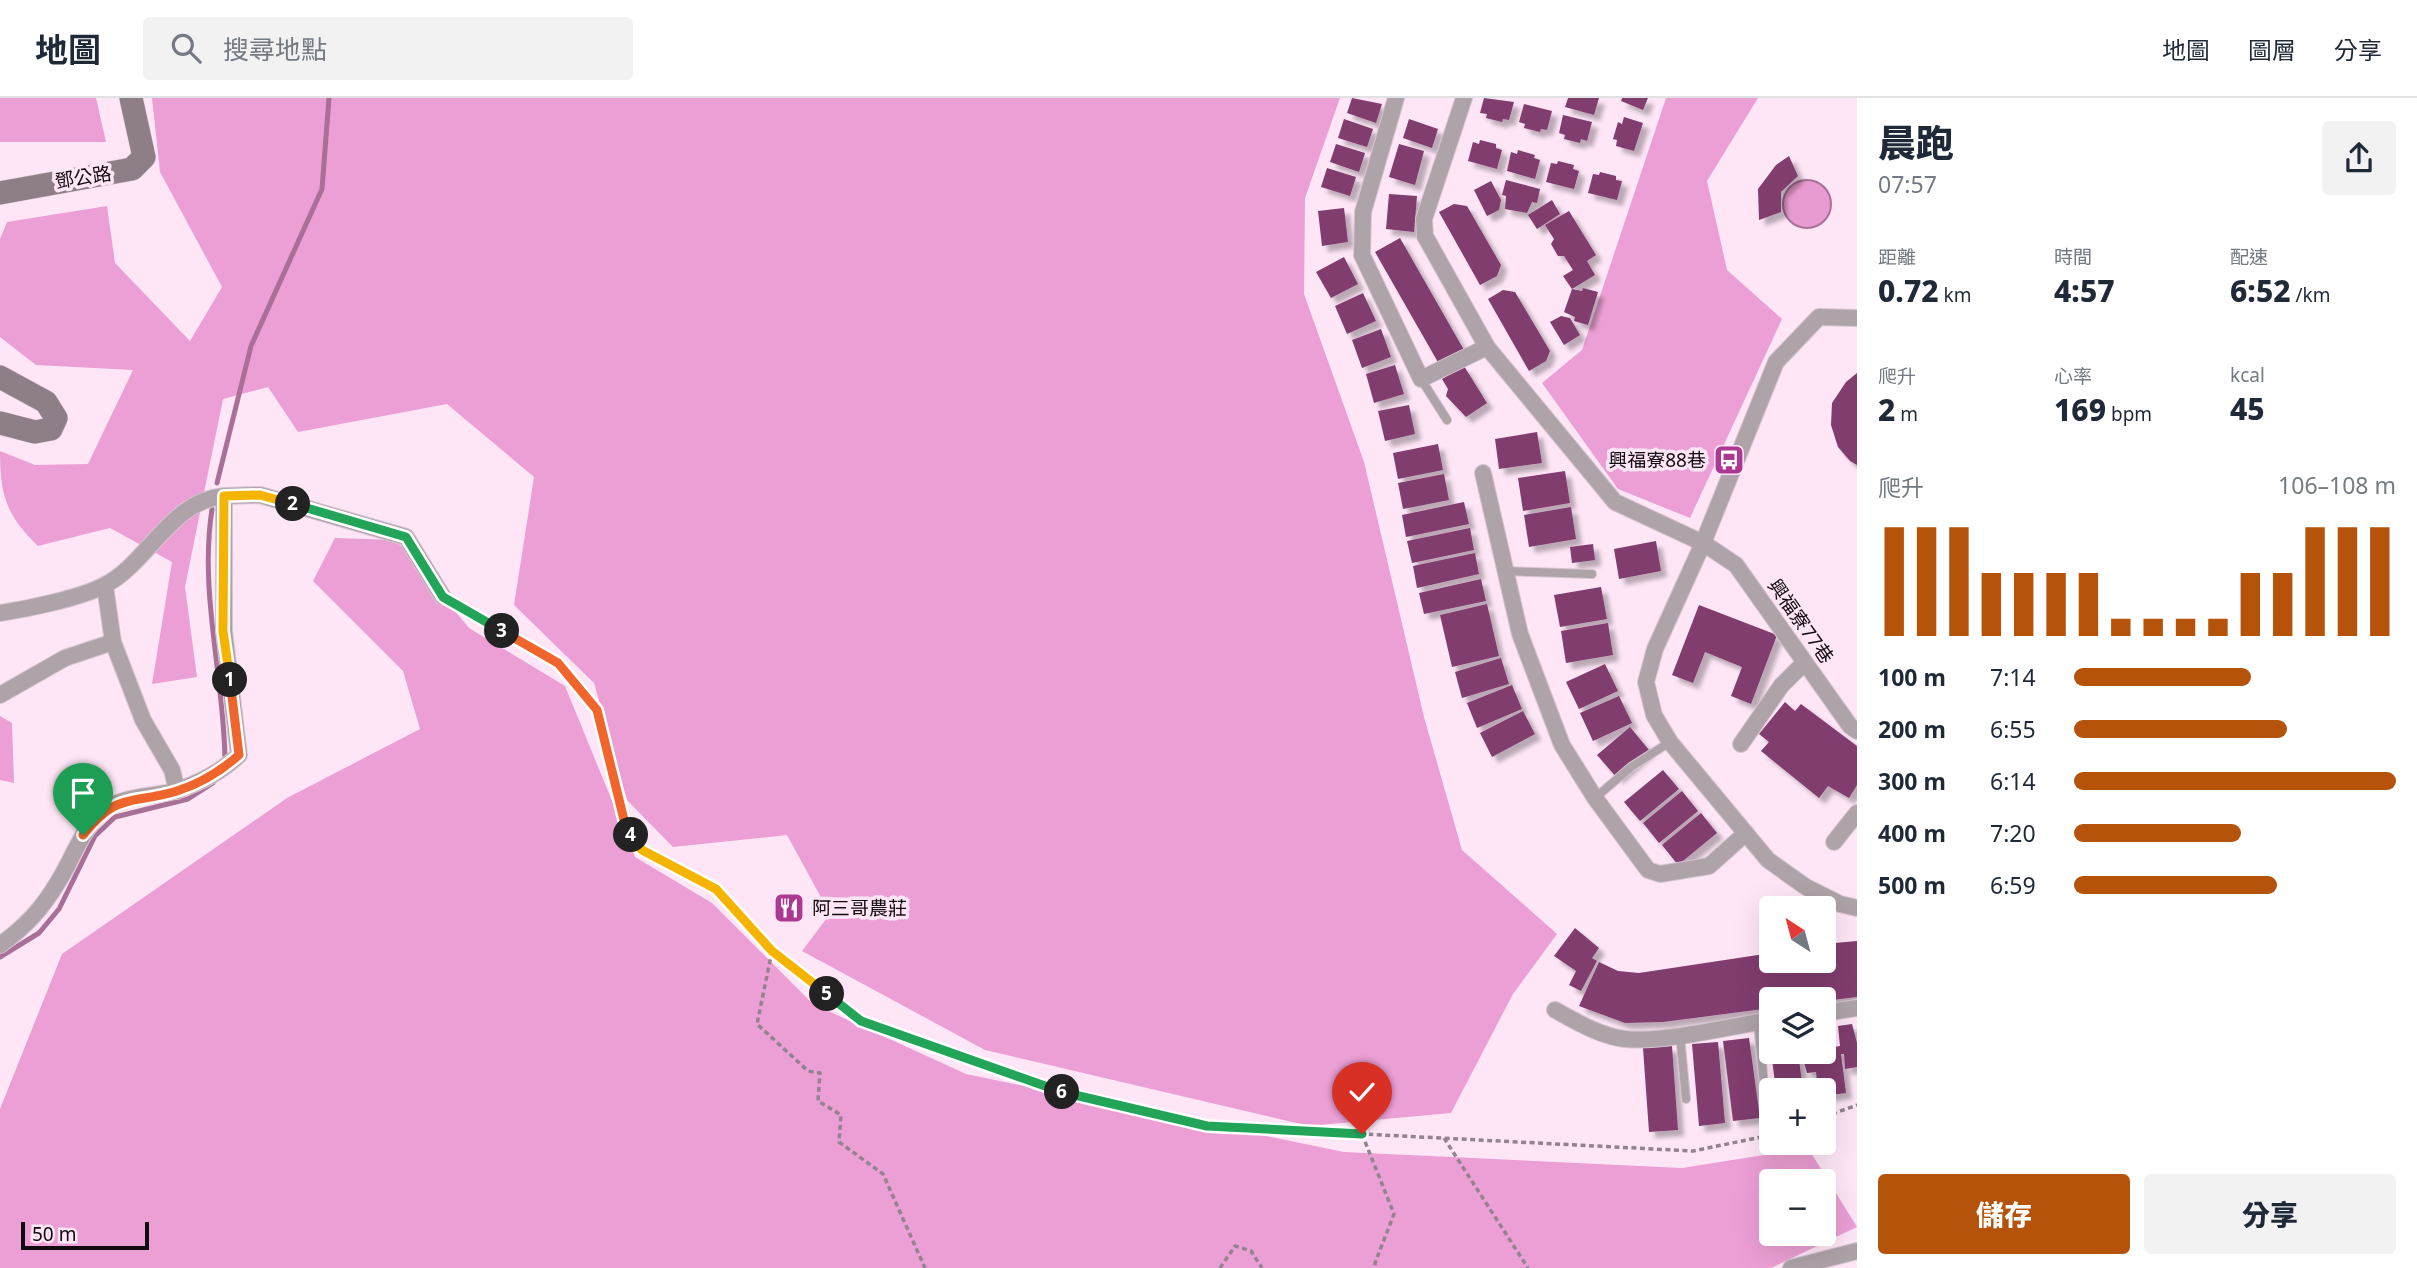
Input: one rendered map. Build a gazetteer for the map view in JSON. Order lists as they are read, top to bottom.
{
  "streets": {
    "street": ["鄧公路", "興福寮77巷"]
  },
  "places": {
    "bus stop": ["興福寮88巷"],
    "restaurant": ["阿三哥農莊"]
  },
  "scale_bar": "50 m",
  "north": "top left",
  "page": {
    "header": "地圖",
    "search": "搜尋地點",
    "nav": ["地圖", "圖層", "分享"],
    "heading": ["晨跑", "07:57"],
    "stats": [
      ["距離", "0.72 km"],
      ["時間", "4:57"],
      ["配速", "6:52 /km"],
      ["爬升", "2 m"],
      ["心率", "169 bpm"],
      ["kcal", "45"]
    ],
    "chart": ["爬升", "106–108 m"],
    "pins": [
      "2",
      "3",
      "1",
      "4",
      "5",
      "6"
    ],
    "list": [
      {
        "name": "100 m",
        "note": "7:14"
      },
      {
        "name": "200 m",
        "note": "6:55"
      },
      {
        "name": "300 m",
        "note": "6:14"
      },
      {
        "name": "400 m",
        "note": "7:20"
      },
      {
        "name": "500 m",
        "note": "6:59"
      }
    ],
    "map_buttons": ["+", "−"],
    "buttons": ["儲存", "分享"],
    "scale": "50 m"
  }
}
